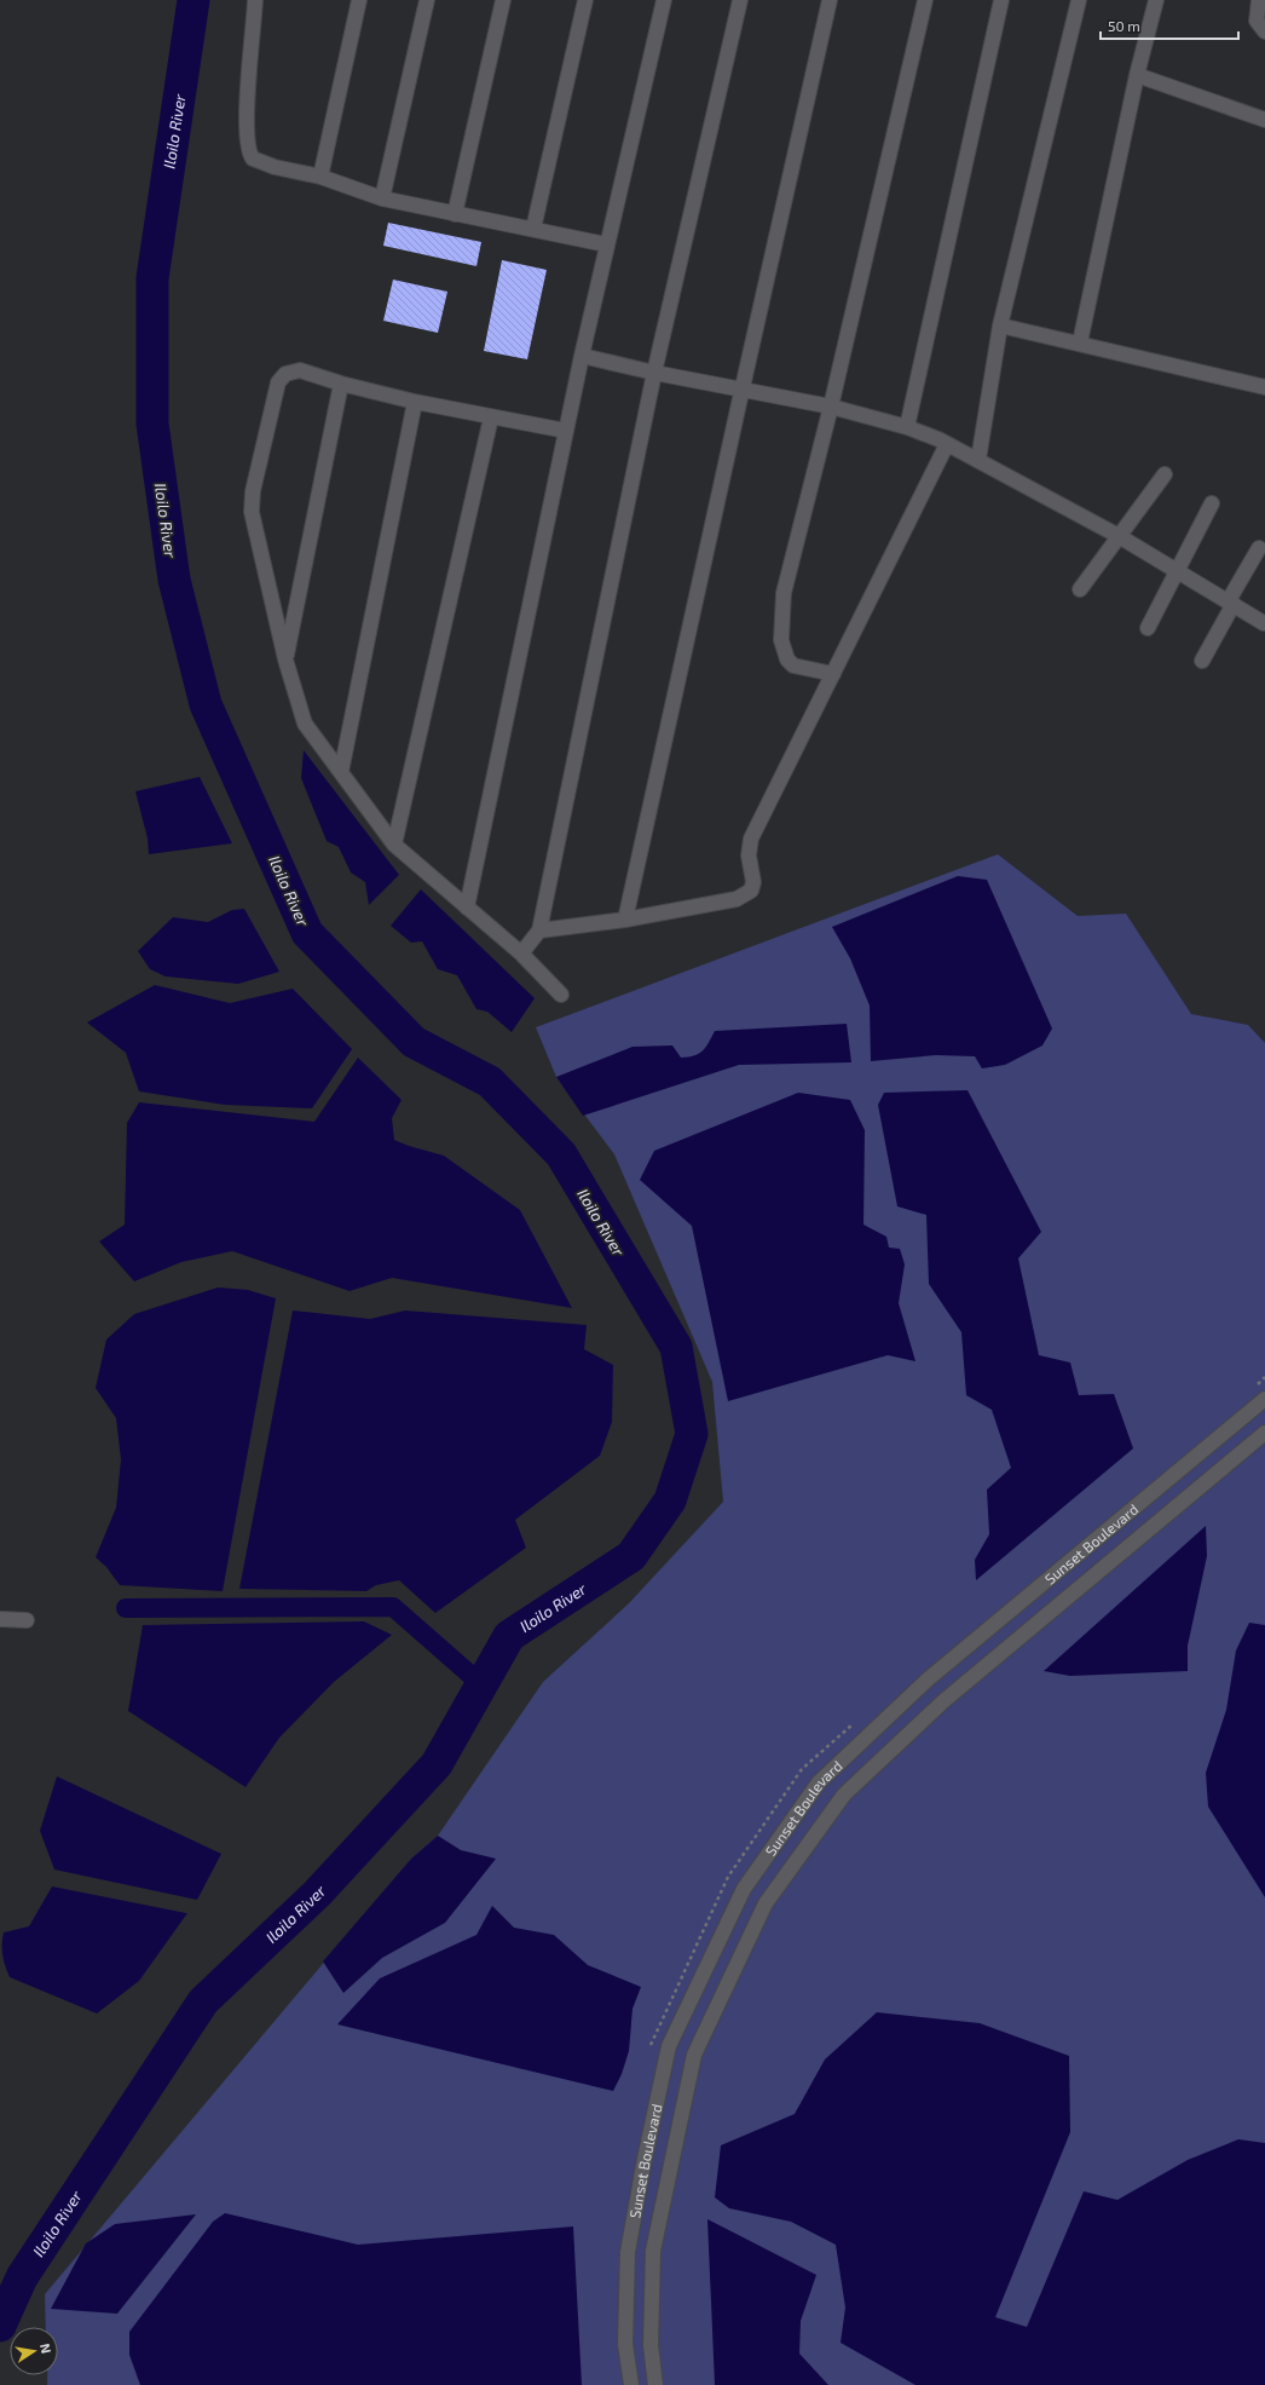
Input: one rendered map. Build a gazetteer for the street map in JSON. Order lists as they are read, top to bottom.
{
  "streets": {
    "street": ["Sunset Boulevard"]
  },
  "water": ["Iloilo River"],
  "scale_bar": "50 m",
  "north": "right"
}
